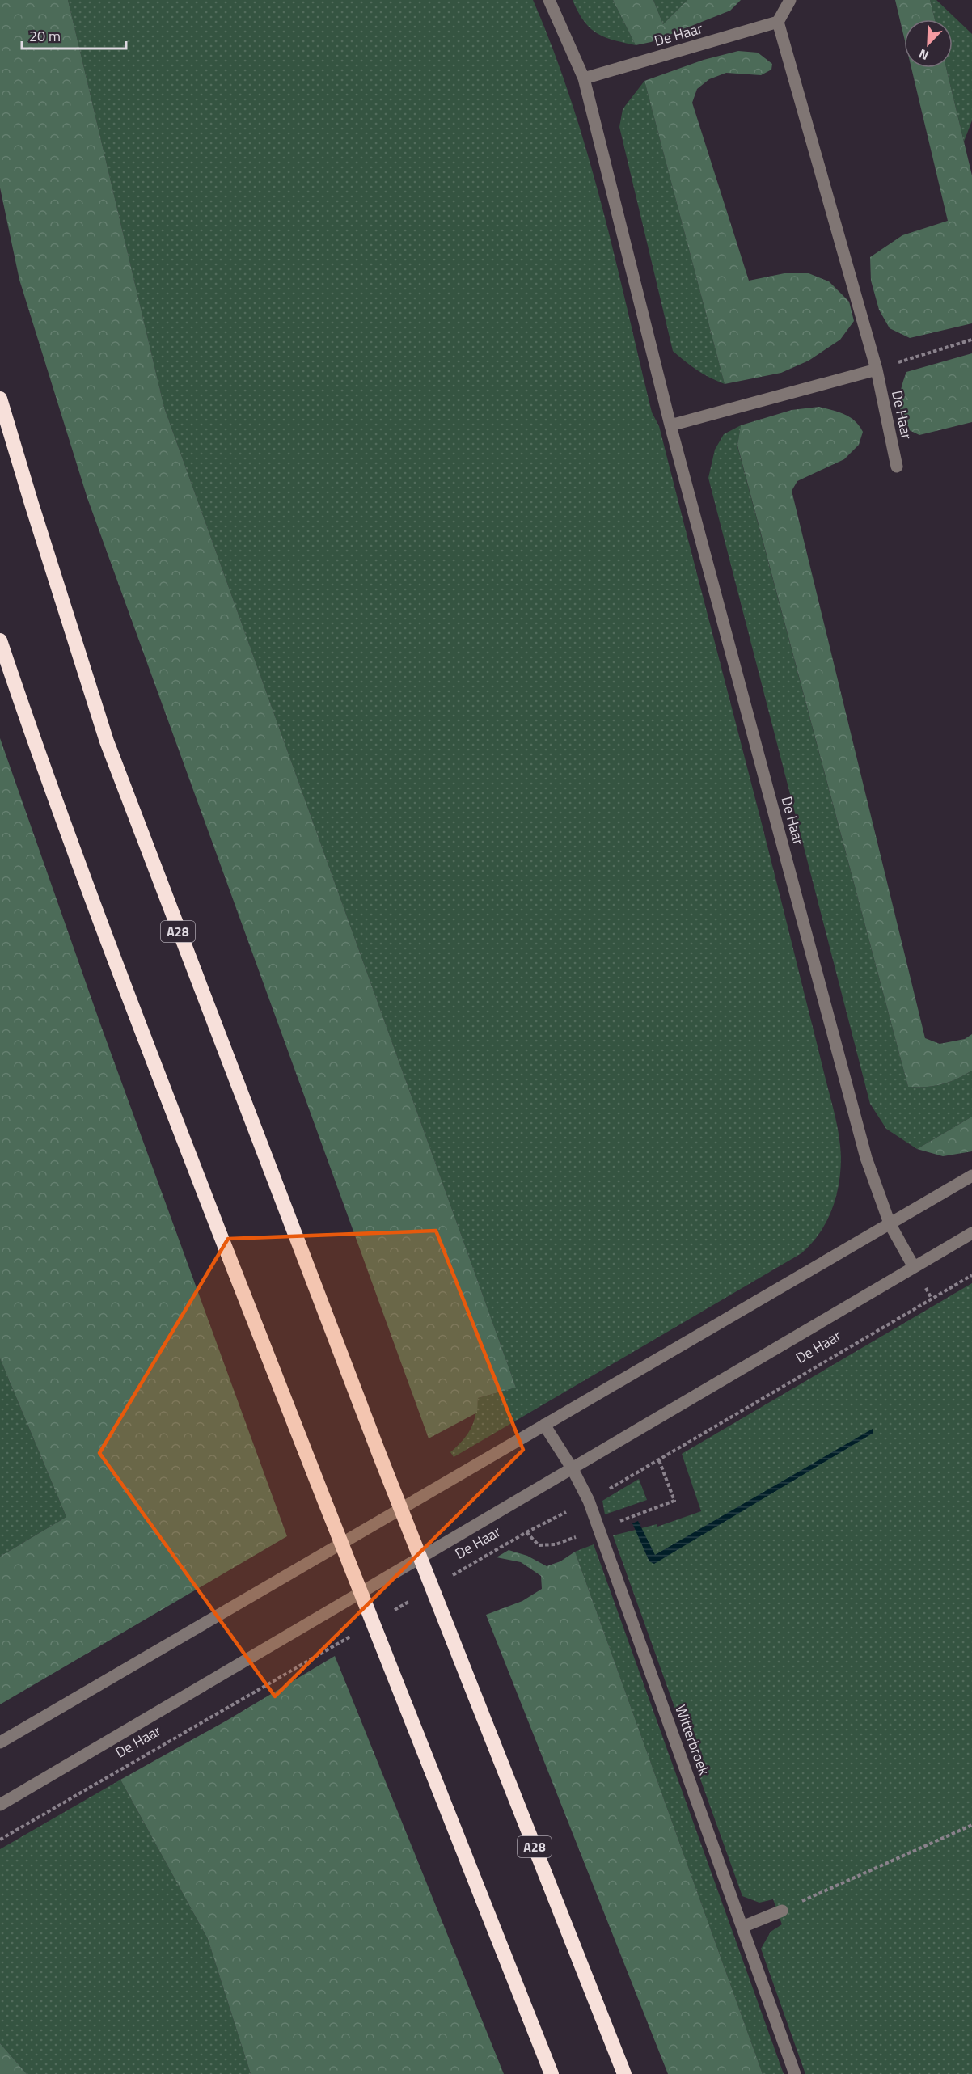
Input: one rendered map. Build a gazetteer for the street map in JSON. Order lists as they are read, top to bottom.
{
  "streets": {
    "highway": ["A28"],
    "street": ["De Haar", "Witterbroek"]
  },
  "crossings": [
    ["De Haar", "Witterbroek"]
  ],
  "scale_bar": "20 m",
  "north": "bottom left"
}
